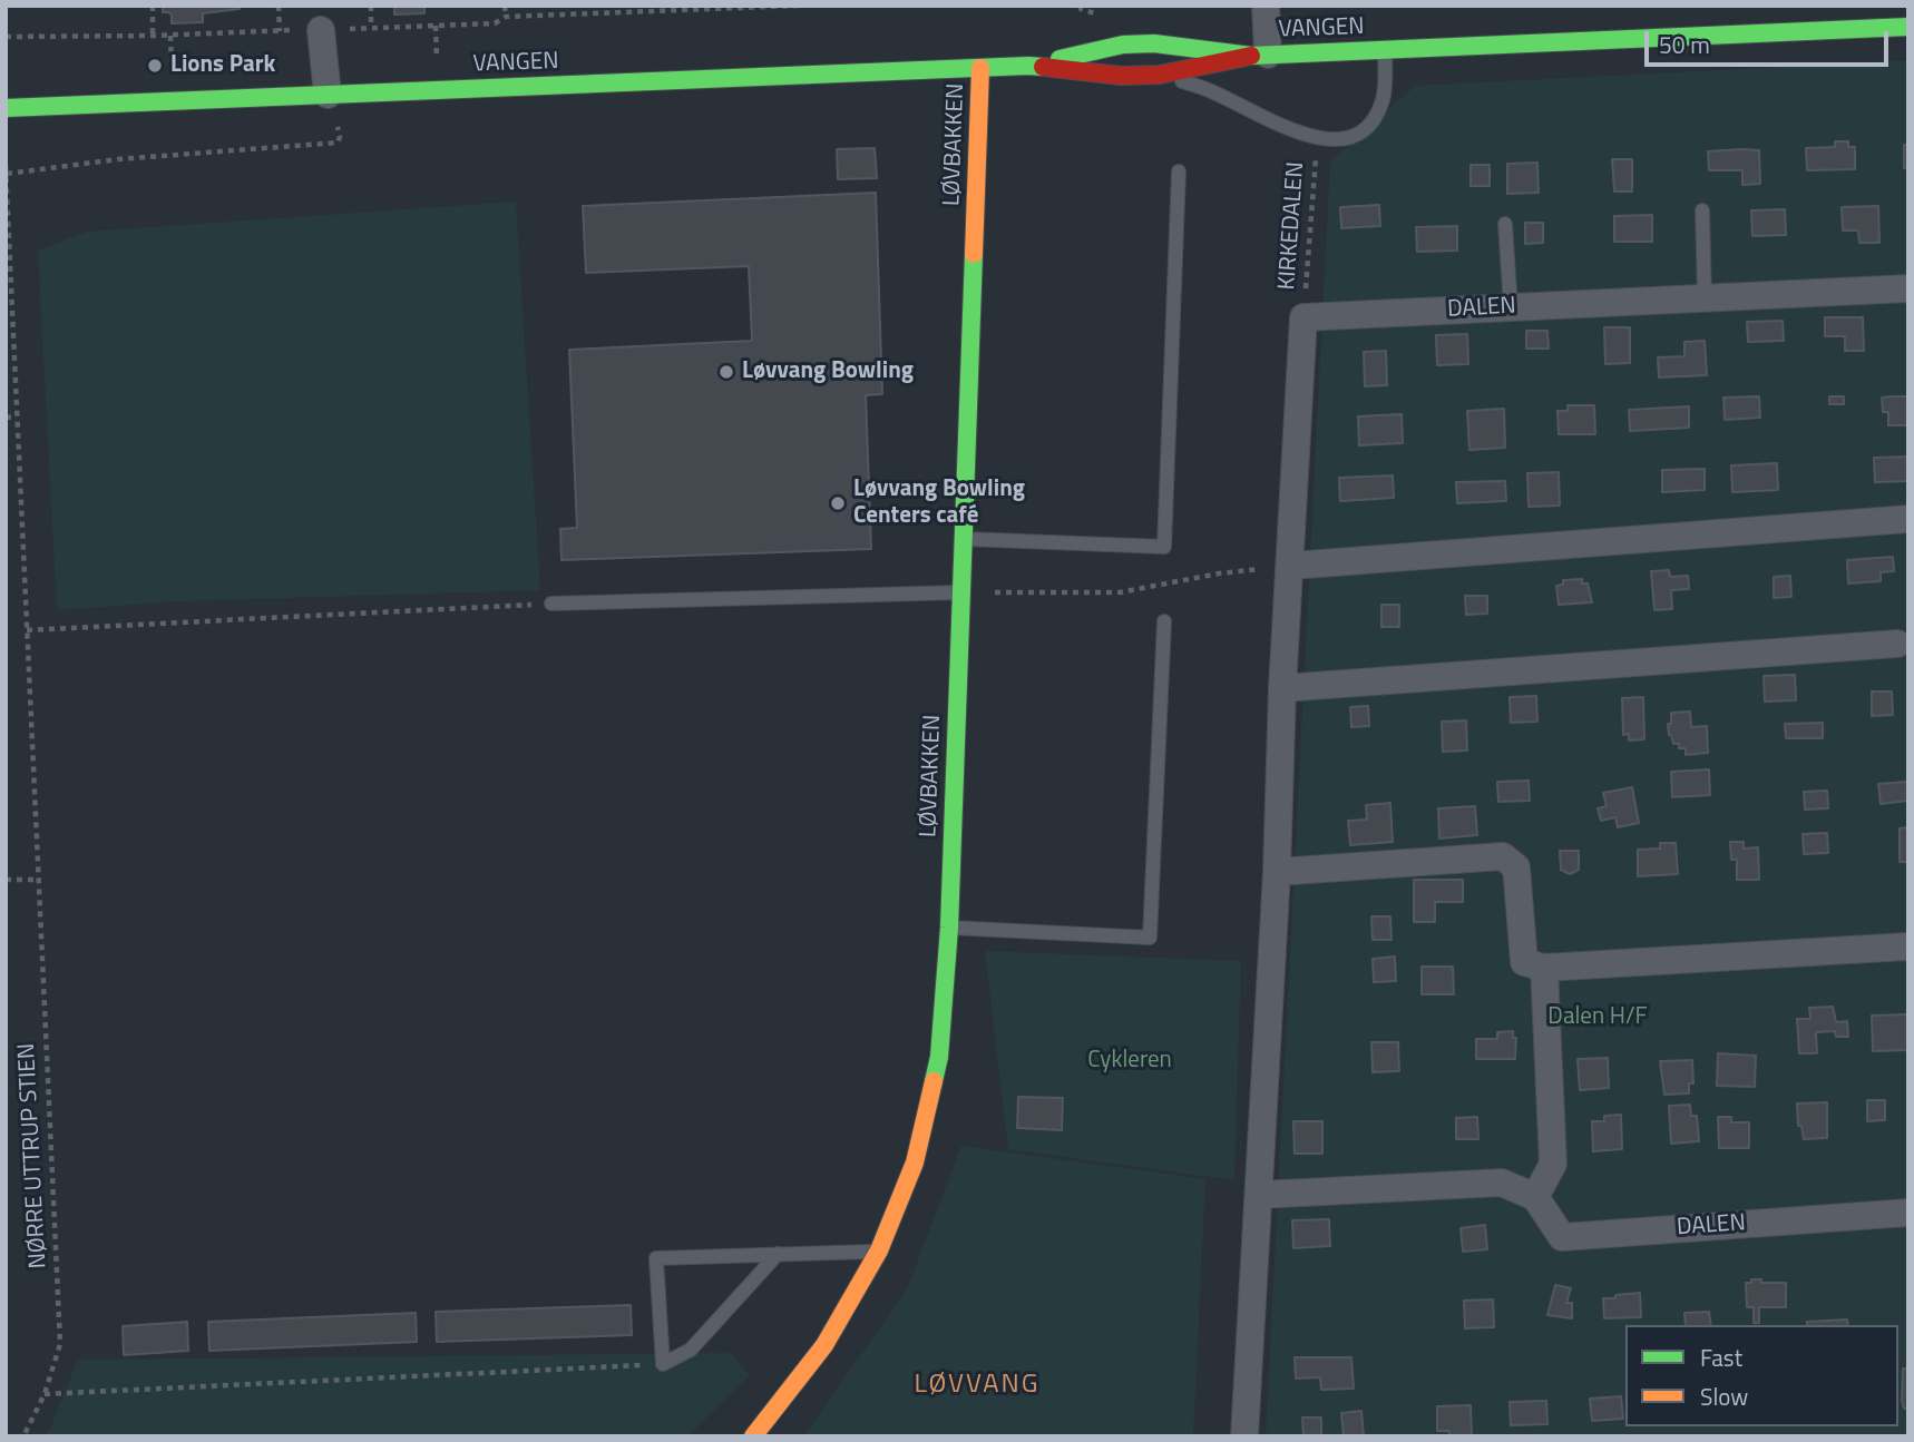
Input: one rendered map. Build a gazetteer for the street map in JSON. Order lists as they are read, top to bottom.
{
  "streets": {
    "street": ["VANGEN", "LØVBAKKEN", "DALEN"],
    "path": ["KIRKEDALEN", "NØRRE UTTRUP STIEN"]
  },
  "crossings": [
    ["VANGEN", "LØVBAKKEN"],
    ["KIRKEDALEN", "DALEN"]
  ],
  "districts": ["LØVVANG"],
  "parks": ["Dalen H/F", "Cykleren"],
  "places": ["Lions Park", "Løvvang Bowling", "Løvvang Bowling Centers café"],
  "legend": ["Fast", "Slow"],
  "scale_bar": "50 m"
}
